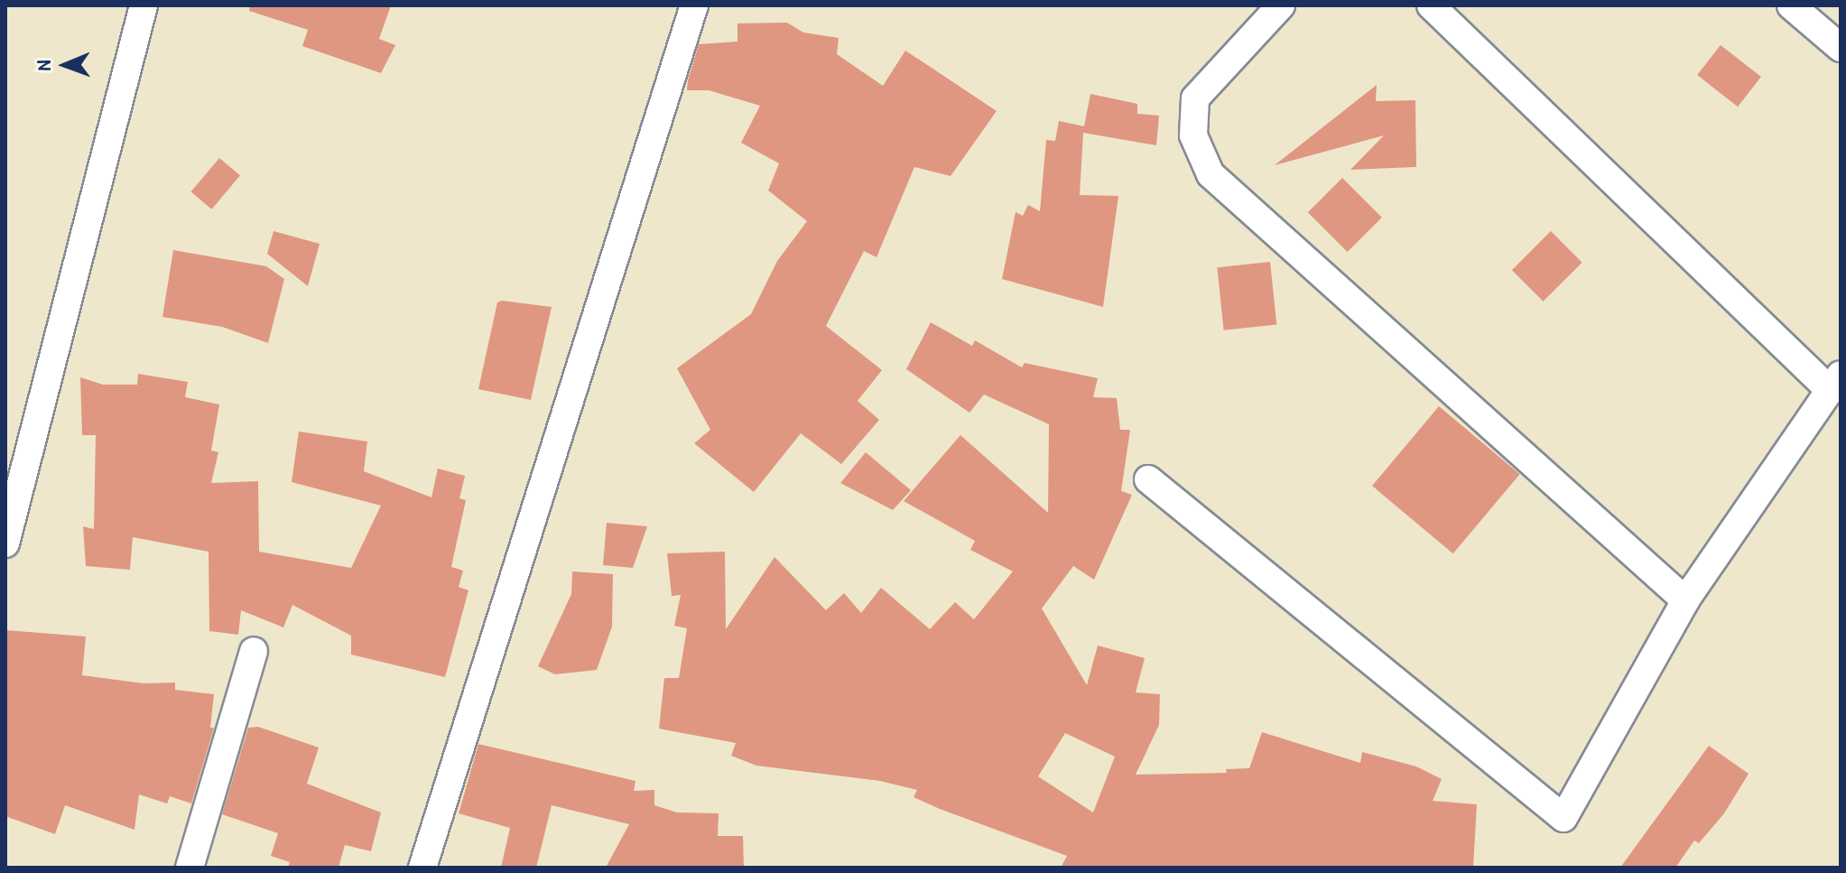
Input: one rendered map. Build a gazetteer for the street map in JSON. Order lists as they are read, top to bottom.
{
  "north": "left"
}
